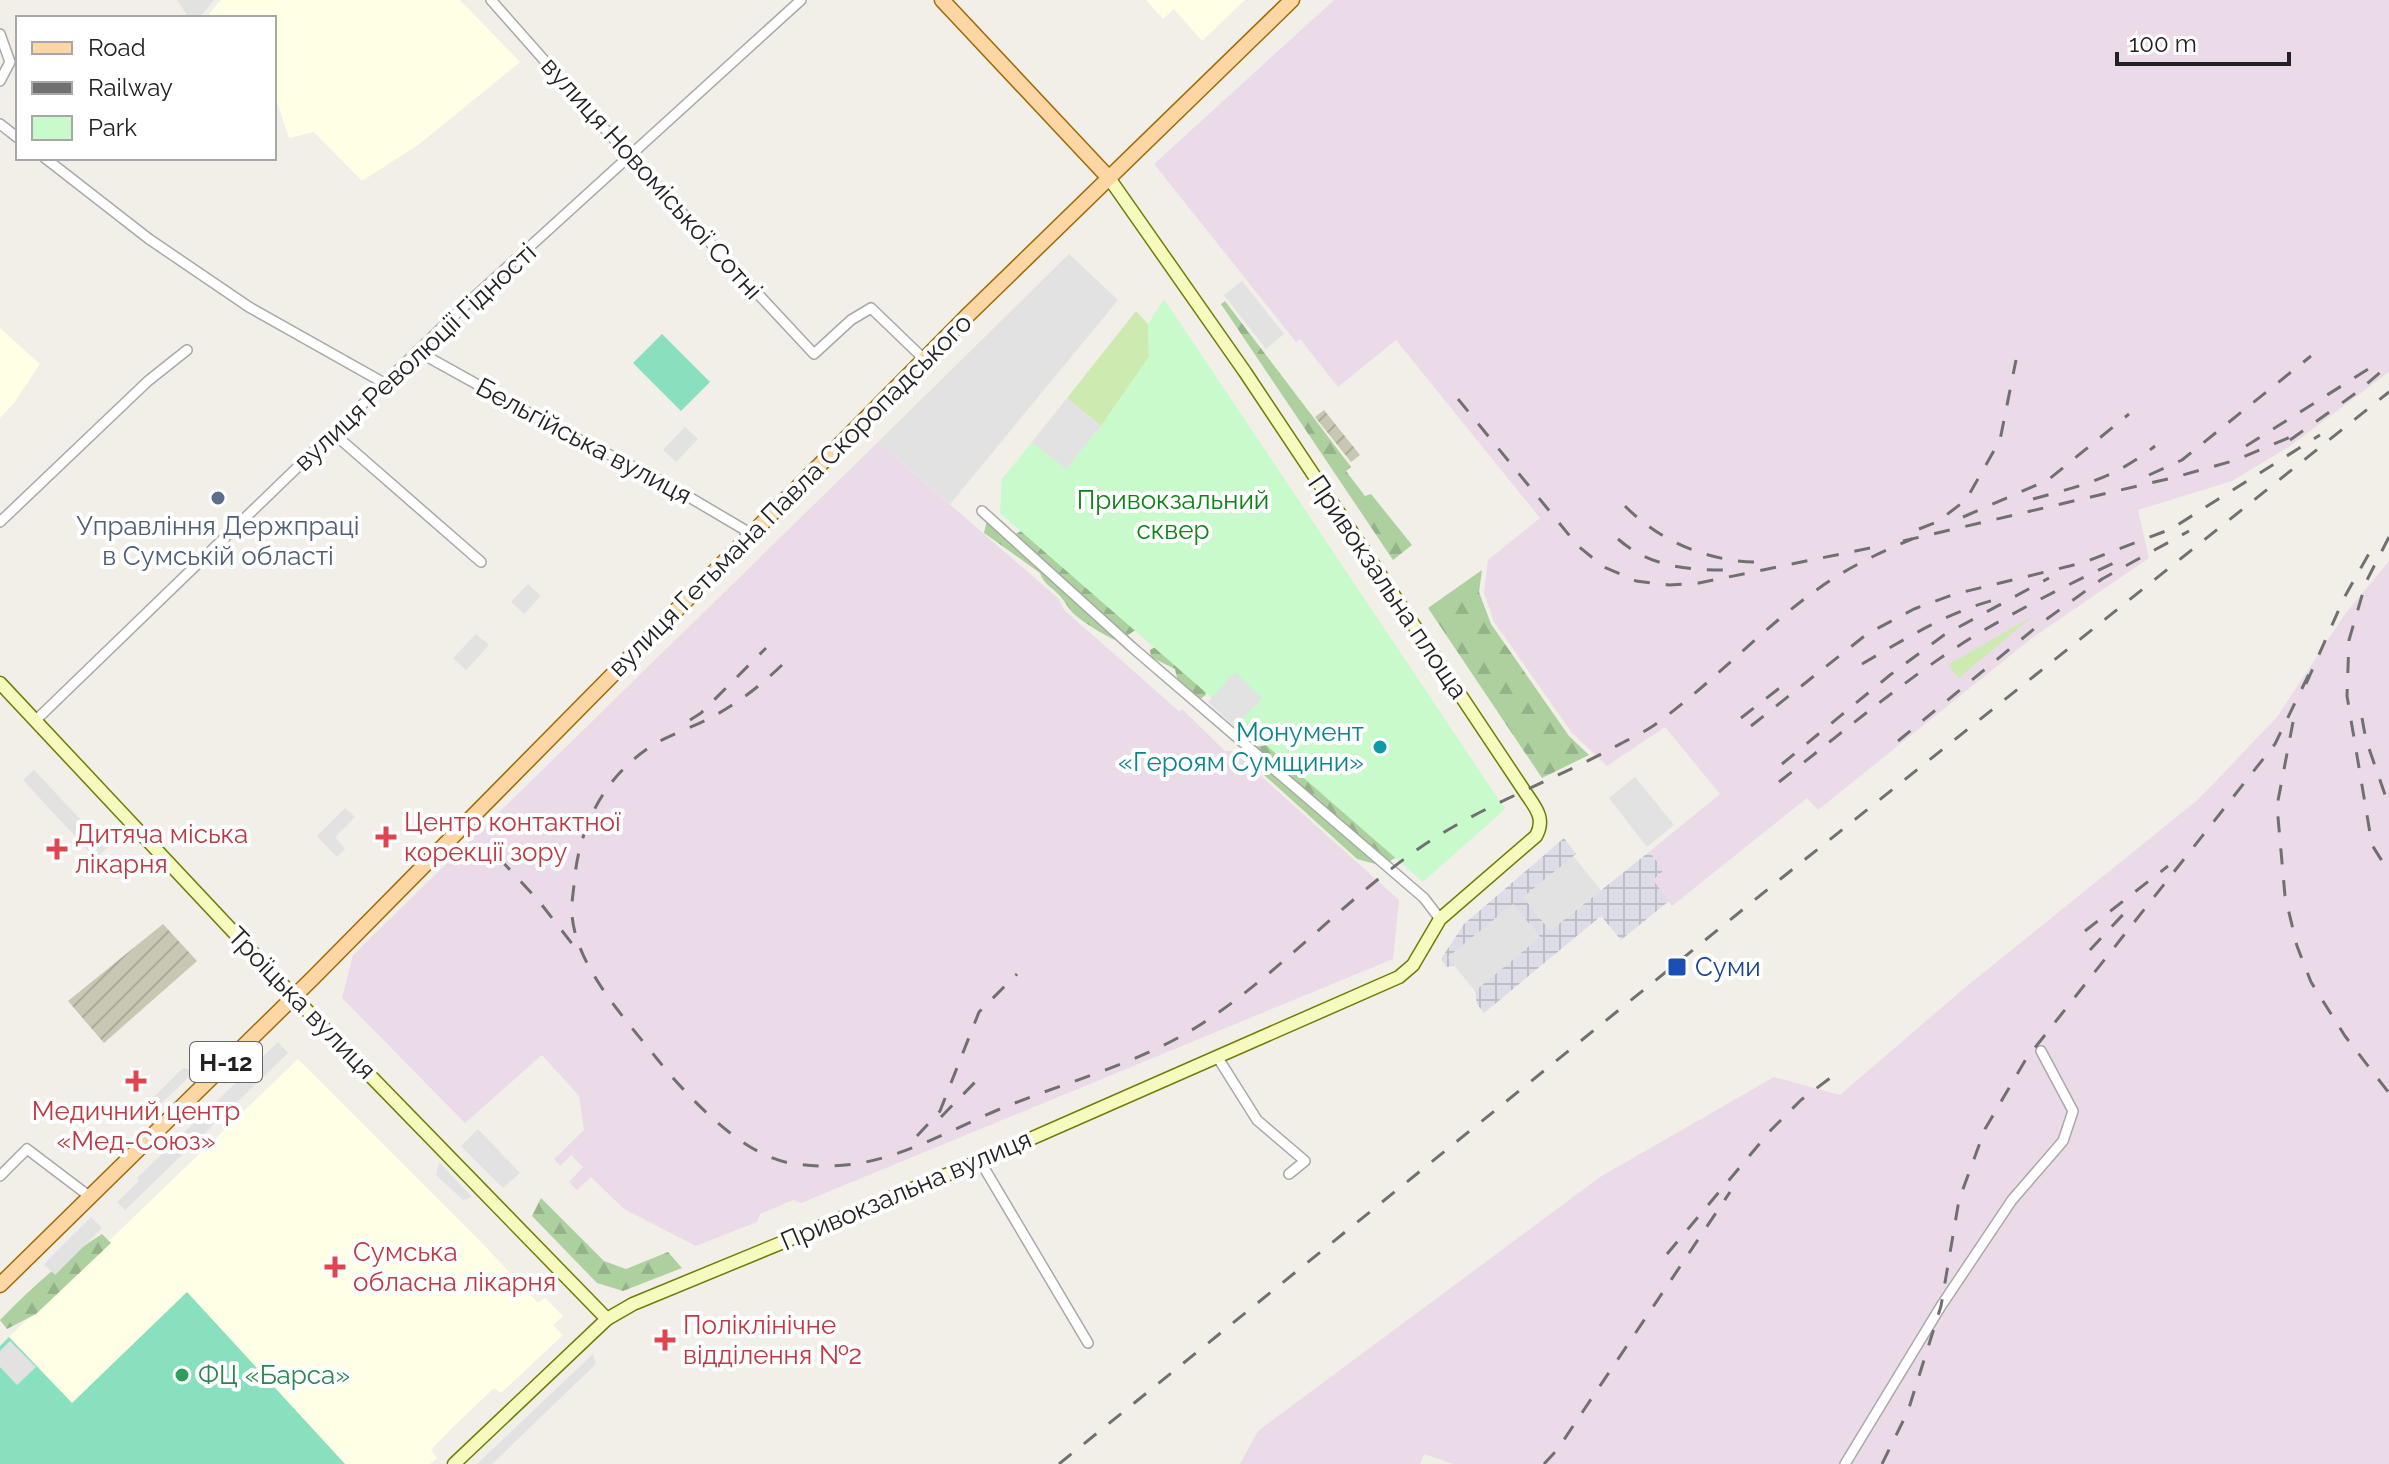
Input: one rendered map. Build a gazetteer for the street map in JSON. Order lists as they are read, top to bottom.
{
  "streets": {
    "main road": [
      "вулиця Гетьмана Павла Скоропадського",
      "Привокзальна площа",
      "Троїцька вулиця",
      "Н-12",
      "Привокзальна вулиця"
    ],
    "street": ["вулиця Новоміської Сотні", "вулиця Революції Гідності", "Бельгійська вулиця"]
  },
  "crossings": [
    ["вулиця Новоміської Сотні", "вулиця Революції Гідності"],
    ["вулиця Новоміської Сотні", "вулиця Гетьмана Павла Скоропадського"],
    ["вулиця Революції Гідності", "Бельгійська вулиця"],
    ["вулиця Революції Гідності", "Троїцька вулиця"],
    ["Бельгійська вулиця", "вулиця Гетьмана Павла Скоропадського"],
    ["вулиця Гетьмана Павла Скоропадського", "Привокзальна площа"],
    ["вулиця Гетьмана Павла Скоропадського", "Троїцька вулиця"],
    ["вулиця Гетьмана Павла Скоропадського", "Н-12"],
    ["Привокзальна площа", "Привокзальна вулиця"],
    ["Троїцька вулиця", "Н-12"],
    ["Троїцька вулиця", "Привокзальна вулиця"]
  ],
  "parks": ["Привокзальний сквер"],
  "places": {
    "other": ["Управління Держпраці в Сумській області", "Монумент «Героям Сумщини»", "ФЦ «Барса»"],
    "health": [
      "Центр контактної корекції зору",
      "Дитяча міська лікарня",
      "Медичний центр «Мед-Союз»",
      "Сумська обласна лікарня",
      "Поліклінічне відділення №2"
    ],
    "transit": ["Суми"]
  },
  "legend": ["Road", "Railway", "Park"],
  "scale_bar": "100 m"
}
